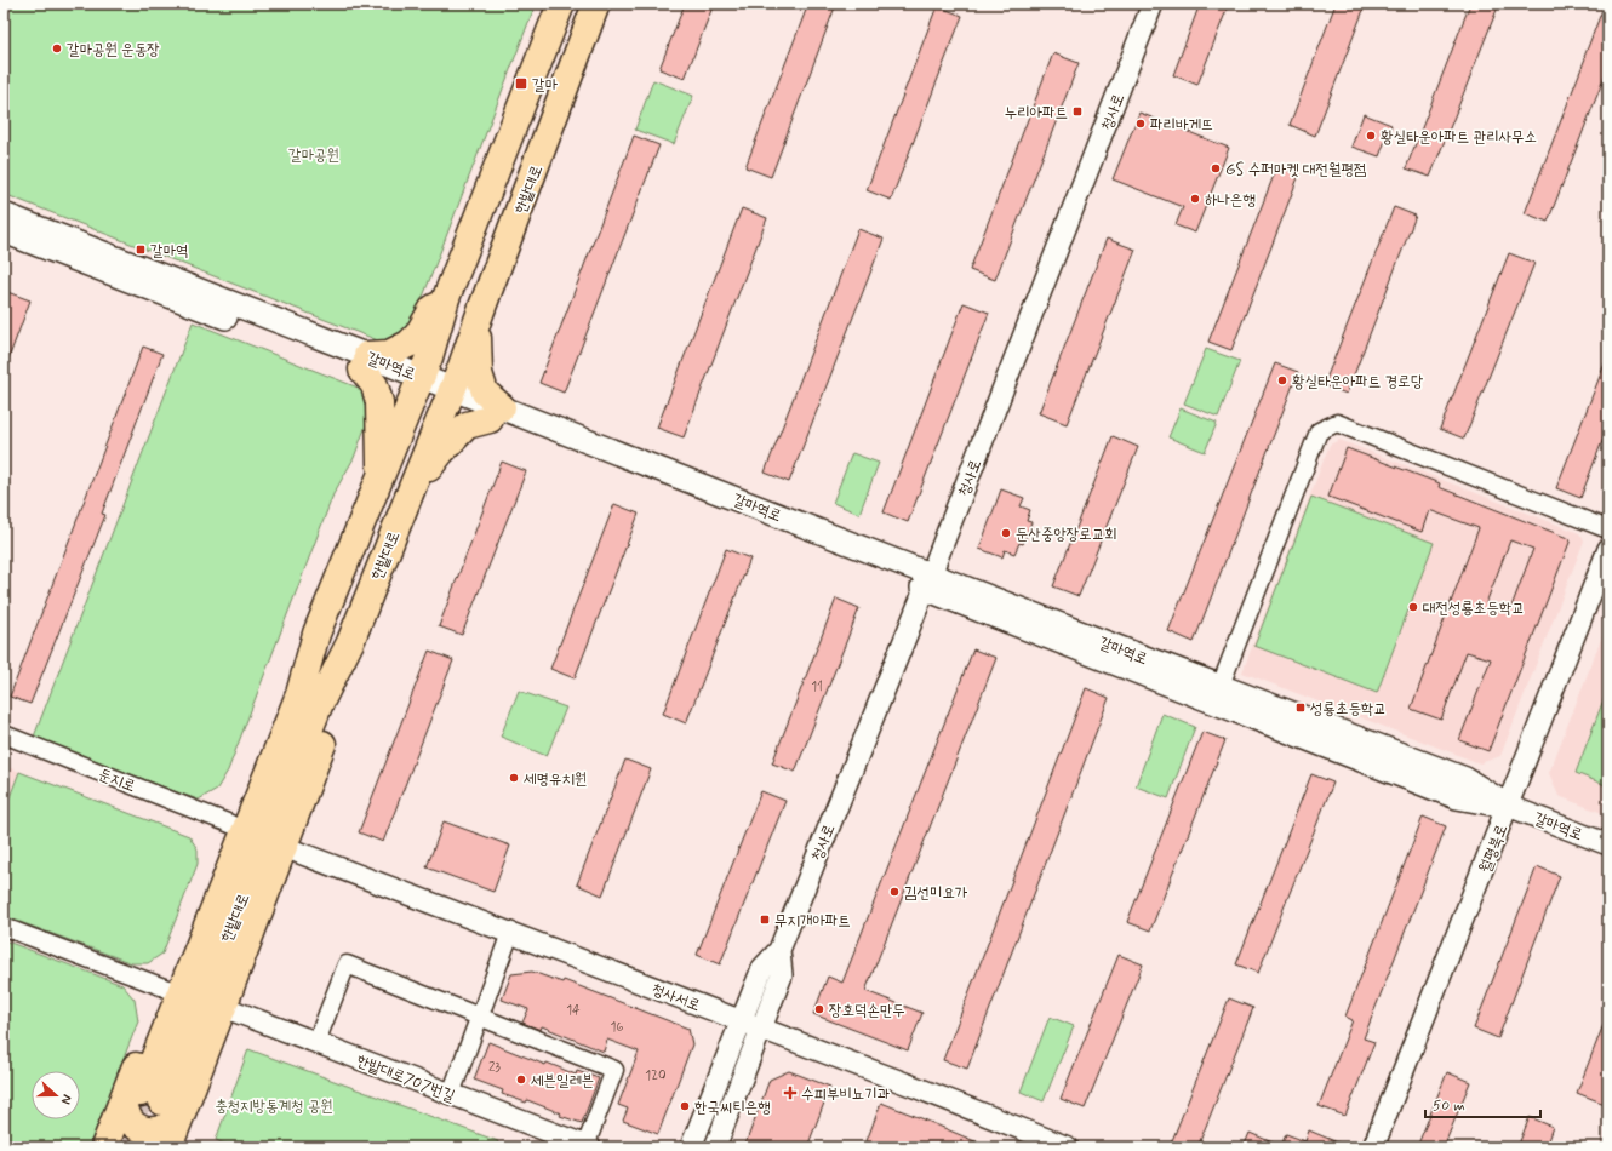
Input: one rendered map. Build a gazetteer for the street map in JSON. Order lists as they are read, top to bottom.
{
  "streets": {
    "main road": ["한밭대로", "갈마역로"],
    "street": [
      "청사로",
      "둔지로",
      "월평북로",
      "청사서로",
      "한밭대로707번길"
    ]
  },
  "crossings": [
    ["청사로", "갈마역로"],
    ["청사로", "청사서로"],
    ["한밭대로", "갈마역로"],
    ["갈마역로", "월평북로"]
  ],
  "parks": ["갈마공원", "충청지방통계청 공원"],
  "places": {
    "other": [
      "갈마공원 운동장",
      "파리바게뜨",
      "황실타운아파트 관리사무소",
      "GS 수퍼마켓 대전월평점",
      "하나은행",
      "황실타운아파트 경로당",
      "둔산중앙장로교회",
      "대전성룡초등학교",
      "세명유치원",
      "김선미요가",
      "장호덕손만두",
      "세븐일레븐",
      "한국씨티은행"
    ],
    "transit": [
      "갈마",
      "누리아파트",
      "갈마역",
      "성룡초등학교",
      "무지개아파트"
    ],
    "health": ["수피부비뇨기과"]
  },
  "house_numbers": [
    "11",
    "14",
    "16",
    "23",
    "120"
  ],
  "scale_bar": "50 m",
  "north": "right"
}
